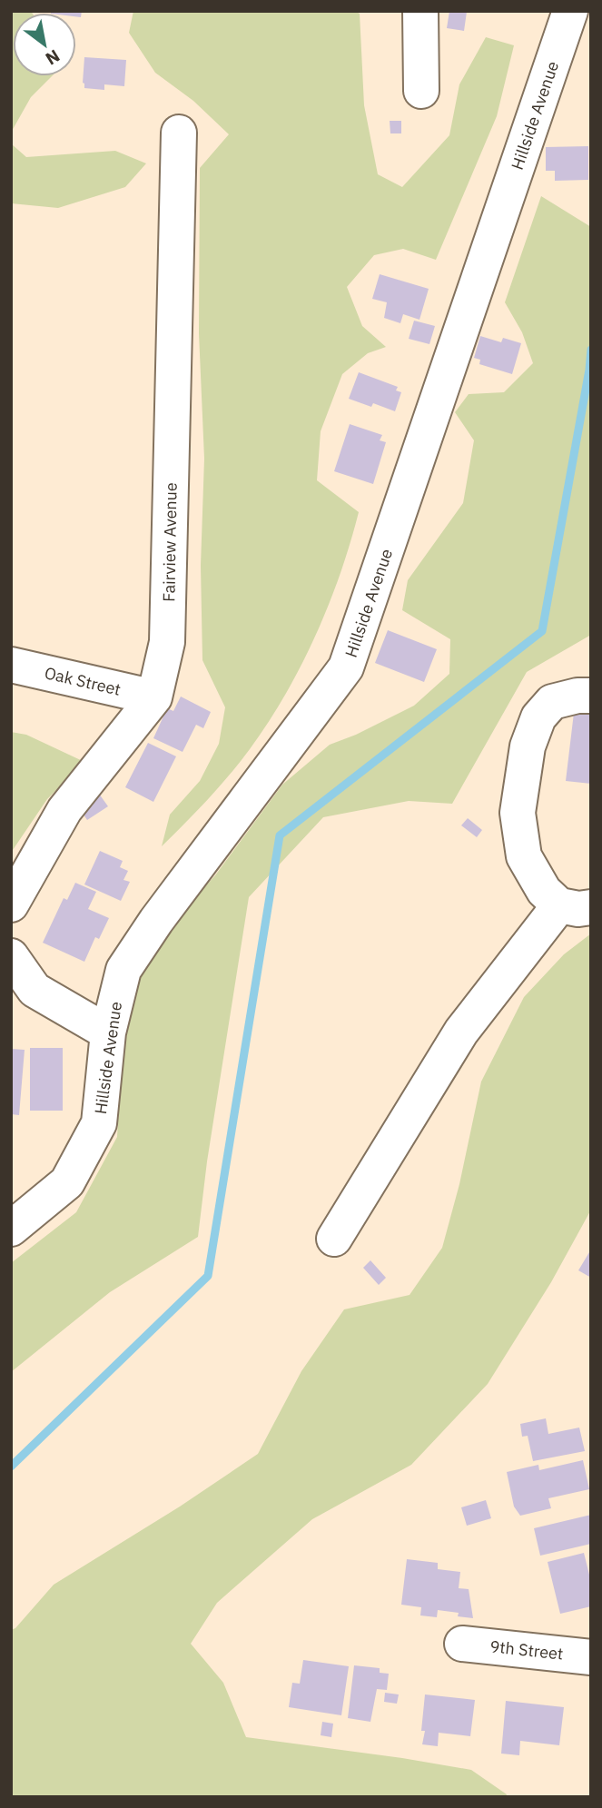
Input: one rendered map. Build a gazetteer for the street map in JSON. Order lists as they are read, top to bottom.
{
  "streets": {
    "street": [
      "Hillside Avenue",
      "Fairview Avenue",
      "Oak Street",
      "9th Street"
    ]
  },
  "crossings": [
    ["Fairview Avenue", "Oak Street"]
  ],
  "north": "bottom right"
}
